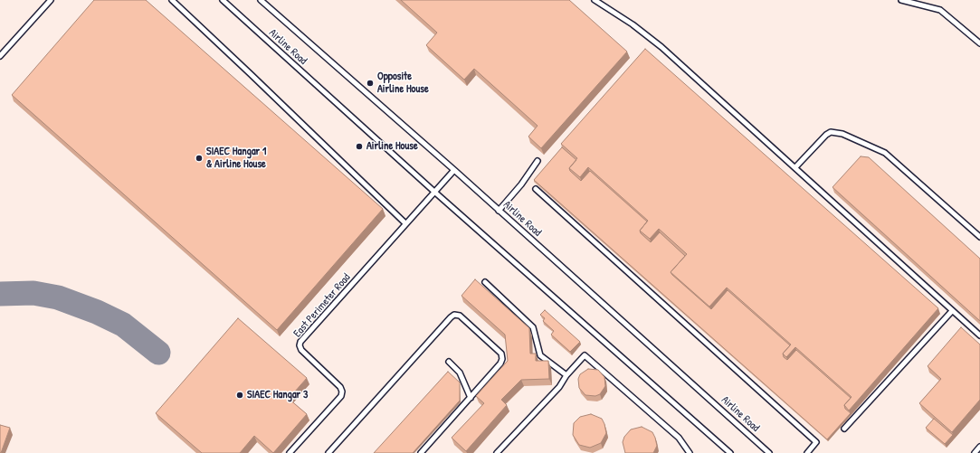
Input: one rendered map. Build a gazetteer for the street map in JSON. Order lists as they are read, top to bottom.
{
  "streets": {
    "lane": ["Airline Road", "East Perimeter Road"]
  },
  "crossings": [
    ["Airline Road", "East Perimeter Road"]
  ],
  "places": [
    "Opposite Airline House",
    "Airline House",
    "SIAEC Hangar 1 & Airline House",
    "SIAEC Hangar 3"
  ]
}
